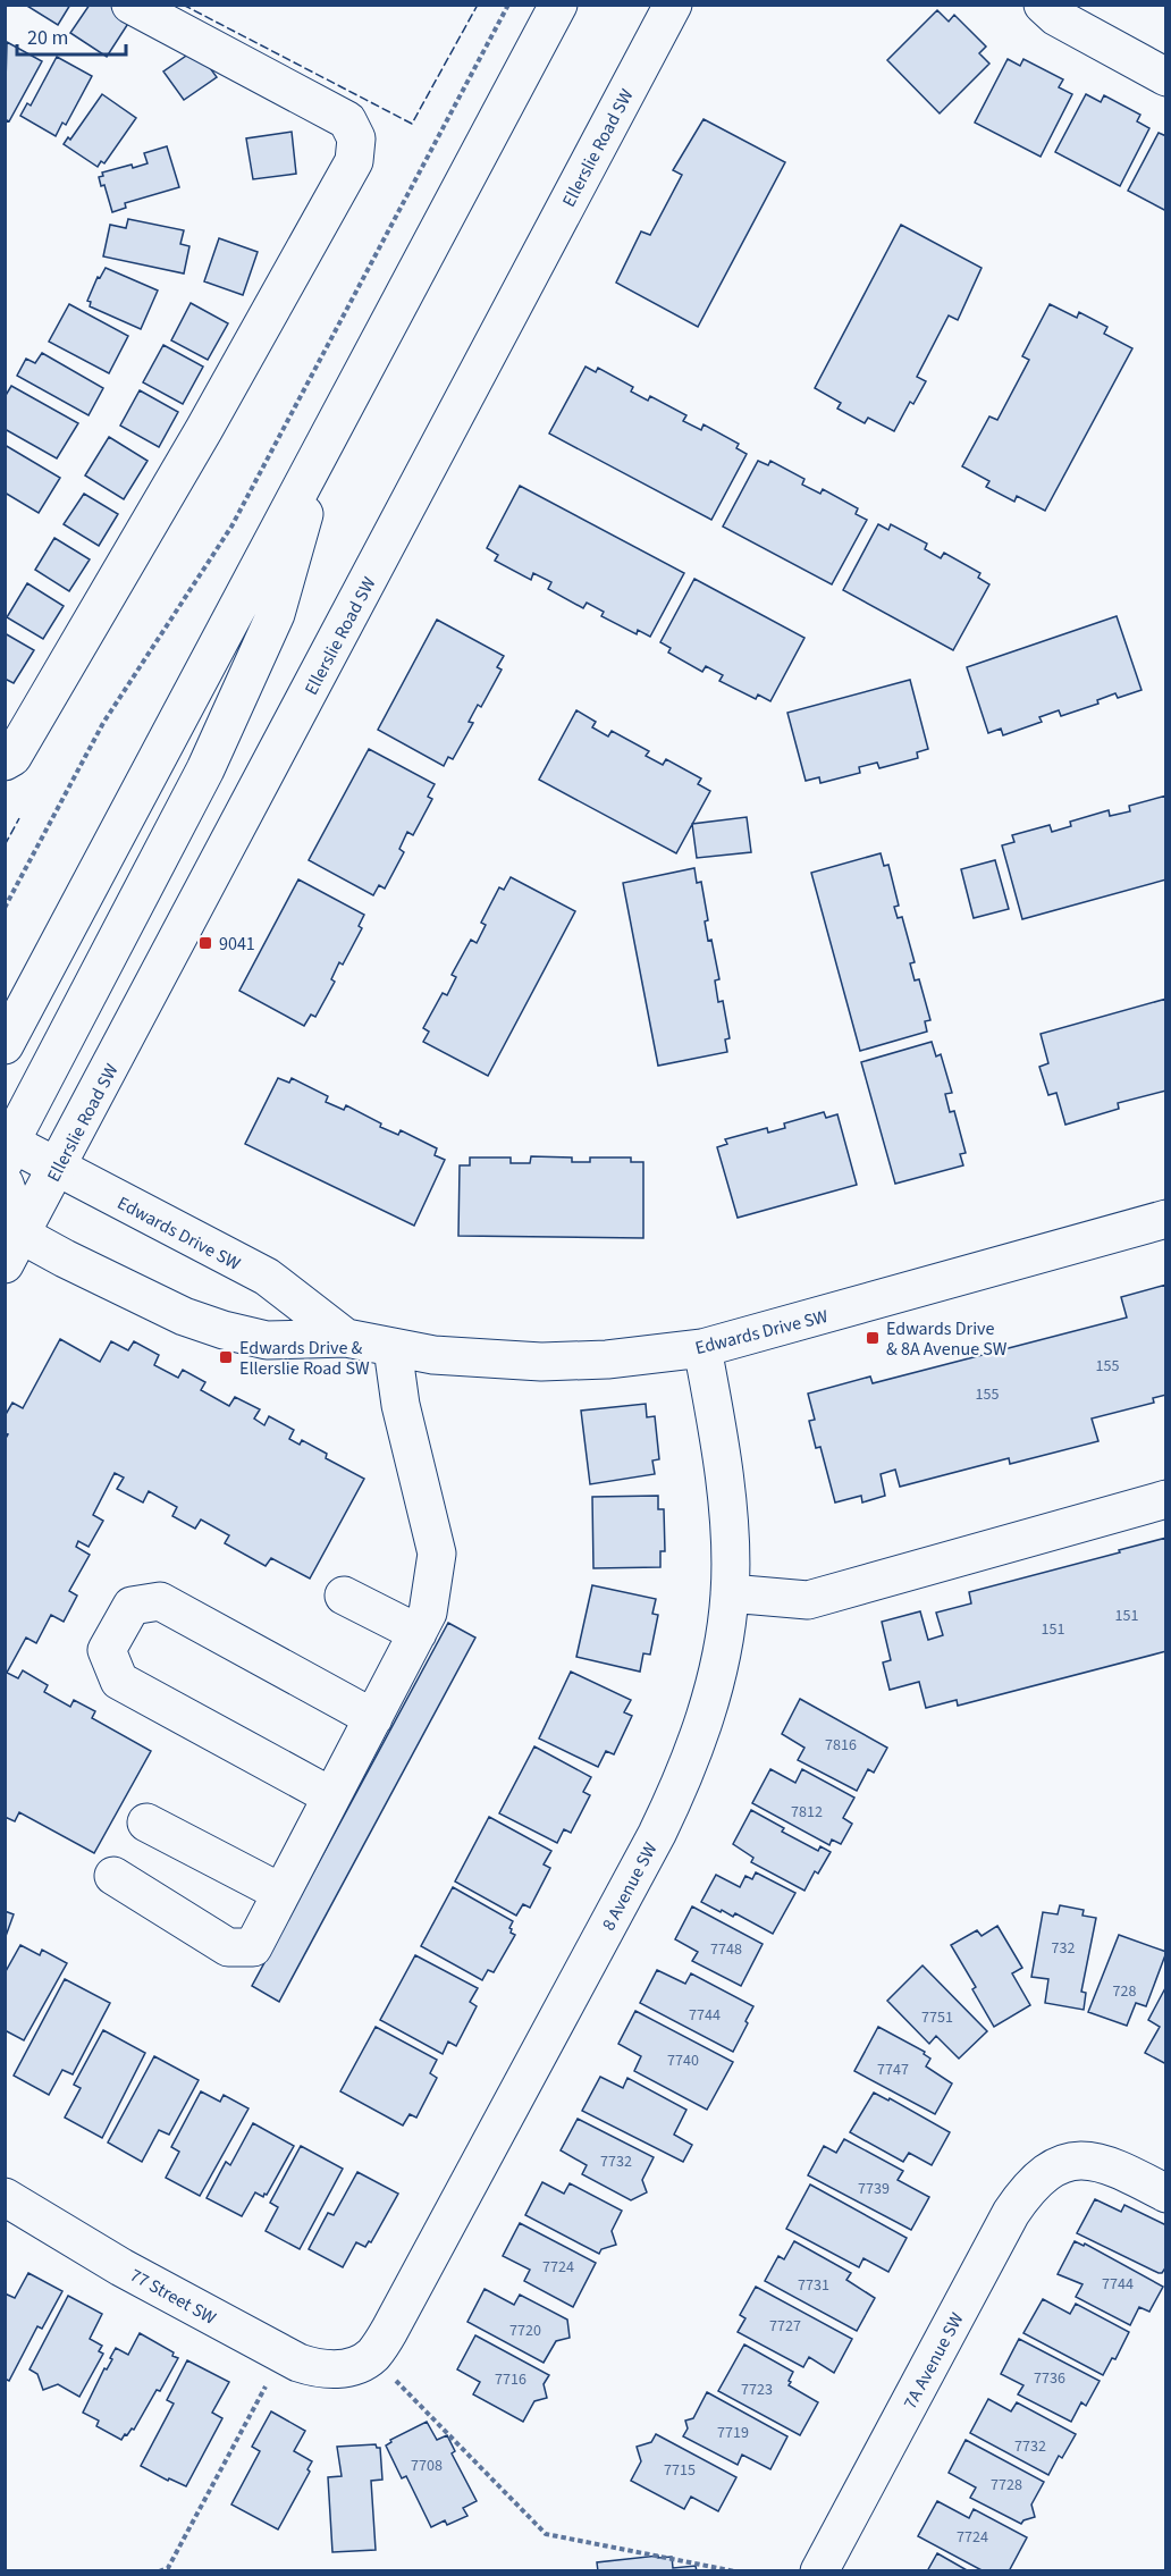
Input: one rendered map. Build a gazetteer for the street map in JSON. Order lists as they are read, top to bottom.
{
  "streets": {
    "street": [
      "Ellerslie Road SW",
      "Edwards Drive SW",
      "8 Avenue SW",
      "77 Street SW",
      "7A Avenue SW"
    ]
  },
  "crossings": [
    ["Ellerslie Road SW", "Edwards Drive SW"],
    ["Edwards Drive SW", "8 Avenue SW"],
    ["8 Avenue SW", "77 Street SW"]
  ],
  "places": {
    "transit": ["9041", "Edwards Drive & 8A Avenue SW", "Edwards Drive & Ellerslie Road SW"]
  },
  "house_numbers": [
    "155",
    "155",
    "151",
    "151",
    "7816",
    "7812",
    "732",
    "7748",
    "728",
    "7744",
    "7751",
    "7740",
    "7747",
    "7732",
    "7739",
    "7724",
    "7744",
    "7731",
    "7727",
    "7720",
    "7736",
    "7716",
    "7723",
    "7719",
    "7732",
    "7708",
    "7715",
    "7728",
    "7724"
  ],
  "scale_bar": "20 m"
}
